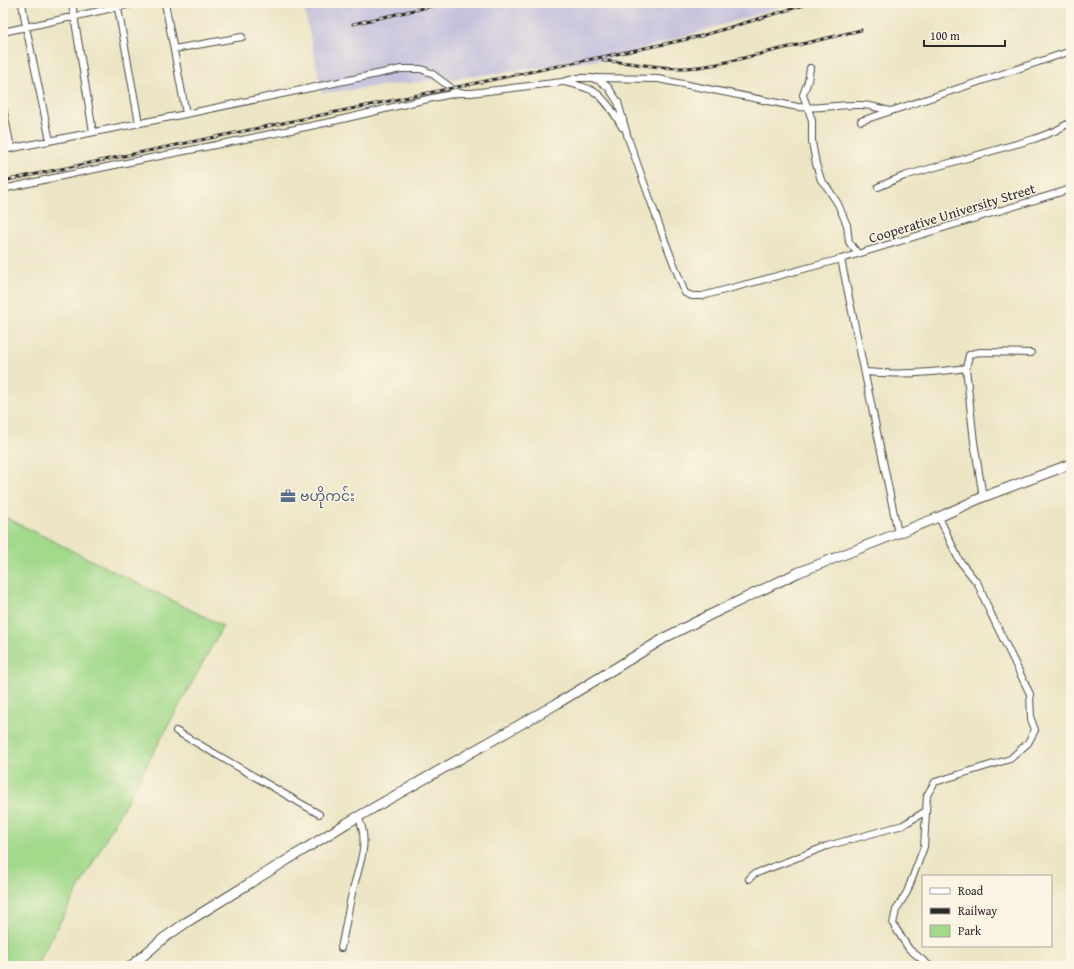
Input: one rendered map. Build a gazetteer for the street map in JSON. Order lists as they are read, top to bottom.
{
  "streets": {
    "street": ["Cooperative University Street"]
  },
  "places": {
    "office": ["ဗဟိုကင်း"]
  },
  "legend": ["Road", "Railway", "Park"],
  "scale_bar": "100 m"
}
